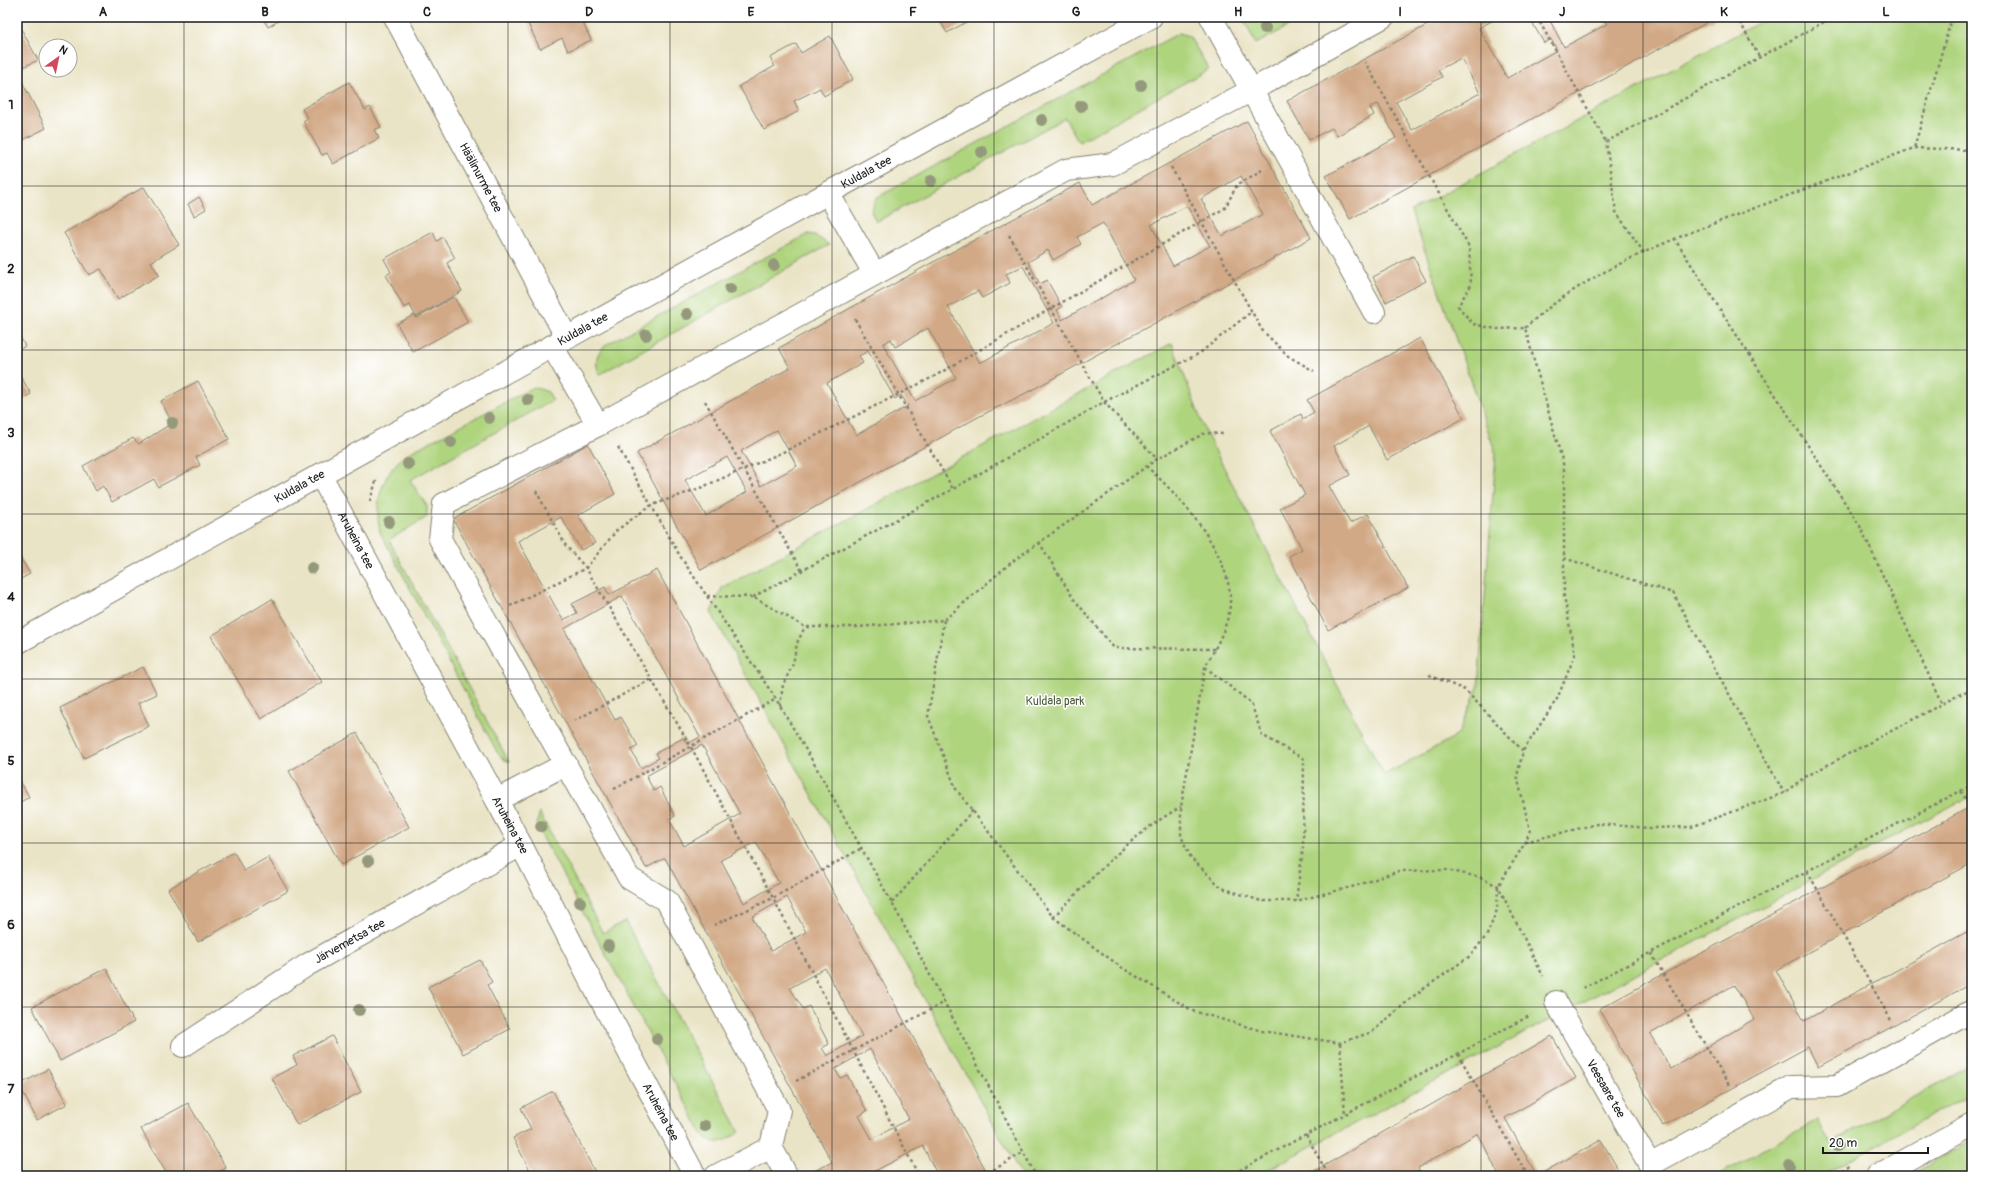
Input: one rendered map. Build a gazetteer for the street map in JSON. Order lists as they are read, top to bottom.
{
  "streets": {
    "street": [
      "Kuldala tee",
      "Häälinurme tee",
      "Aruheina tee",
      "Järvemetsa tee",
      "Veesaare tee"
    ]
  },
  "crossings": [
    ["Kuldala tee", "Häälinurme tee"],
    ["Kuldala tee", "Aruheina tee"],
    ["Aruheina tee", "Järvemetsa tee"]
  ],
  "parks": ["Kuldala park"],
  "scale_bar": "20 m",
  "north": "top right",
  "grid": {
    "columns": [
      "A",
      "B",
      "C",
      "D",
      "E",
      "F",
      "G",
      "H",
      "I",
      "J",
      "K",
      "L"
    ],
    "rows": [
      "1",
      "2",
      "3",
      "4",
      "5",
      "6",
      "7"
    ]
  }
}
